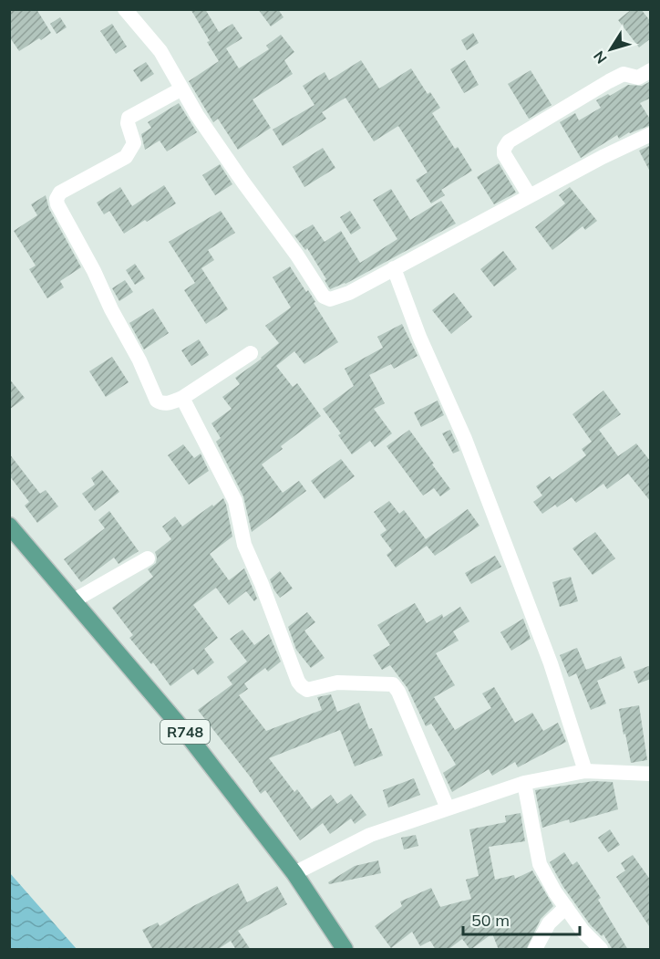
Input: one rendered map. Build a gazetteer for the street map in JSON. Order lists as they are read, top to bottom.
{
  "streets": {
    "main road": ["R748"]
  },
  "scale_bar": "50 m",
  "north": "bottom left"
}
